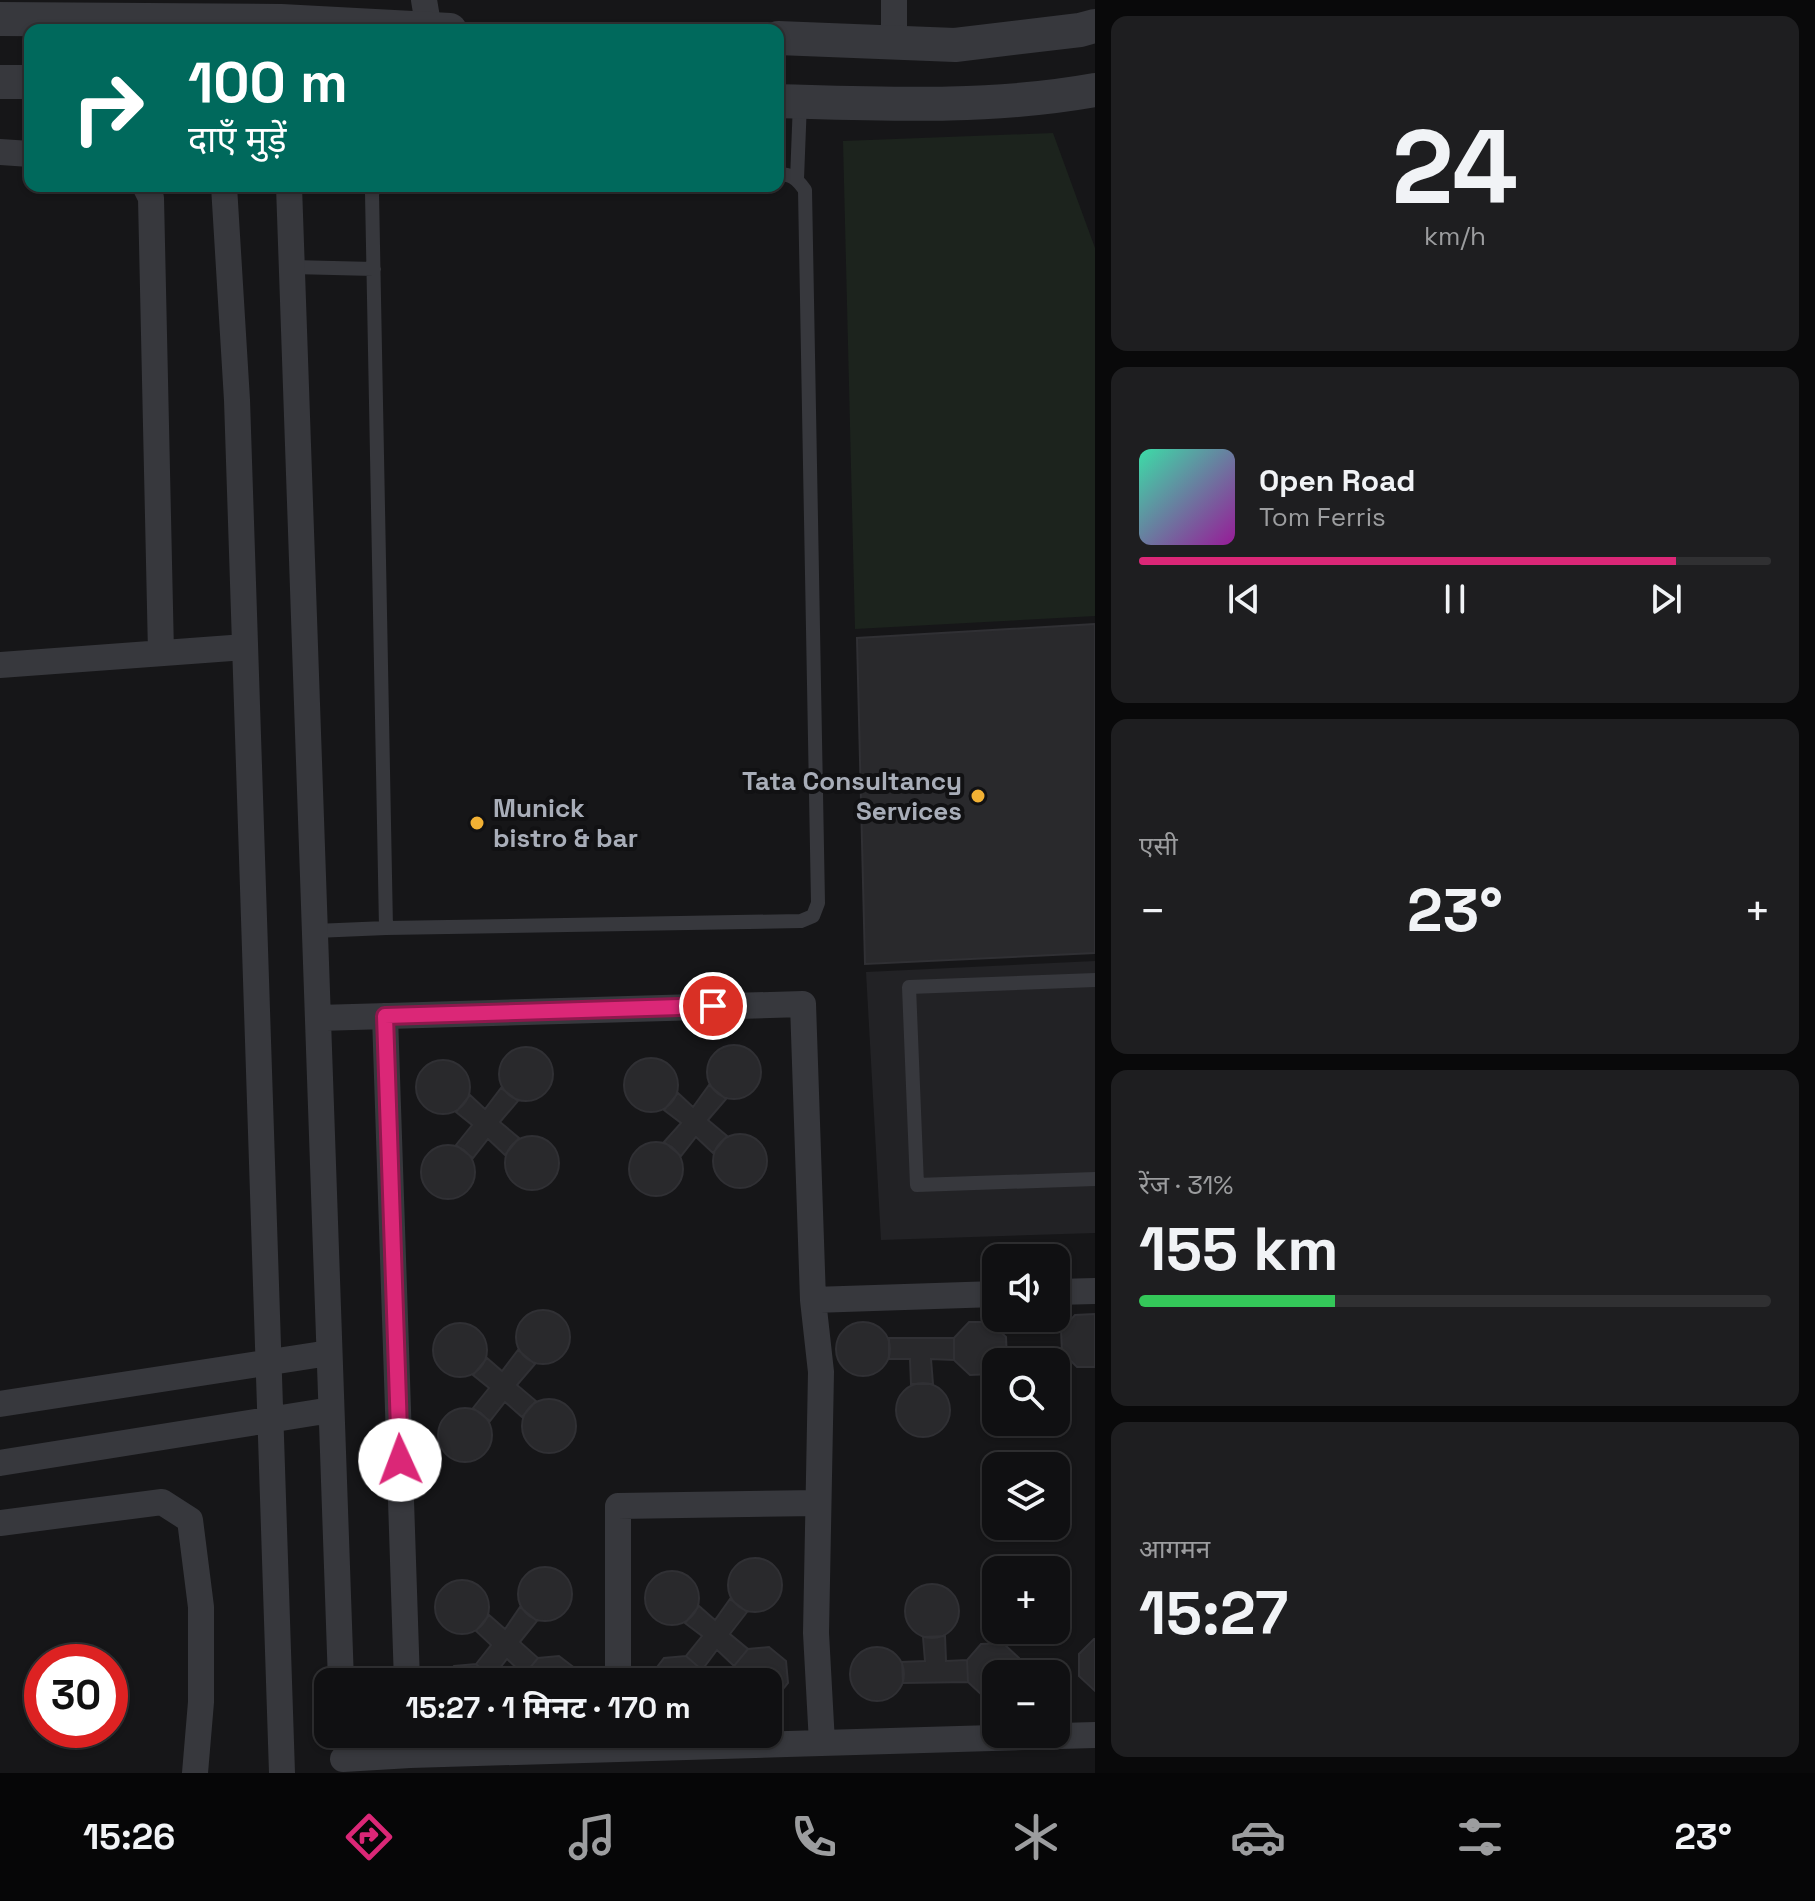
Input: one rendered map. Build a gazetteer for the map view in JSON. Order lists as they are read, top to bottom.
{
  "places": ["Tata Consultancy Services", "Munick bistro & bar"],
  "page": {
    "tile": [
      ["24", "km/h"],
      "एसी",
      ["रेंज · 31%", "155 km"],
      ["आगमन", "15:27"]
    ],
    "turn": ["100 m", "दाएँ मुड़ें"],
    "song": ["Open Road", "Tom Ferris"],
    "heat": ["−", "23°", "+"],
    "map_buttons": ["+", "−"],
    "limit": "30",
    "trip": "15:27 · 1 मिनट · 170 m",
    "tabs": ["15:26", "23°"]
  }
}
